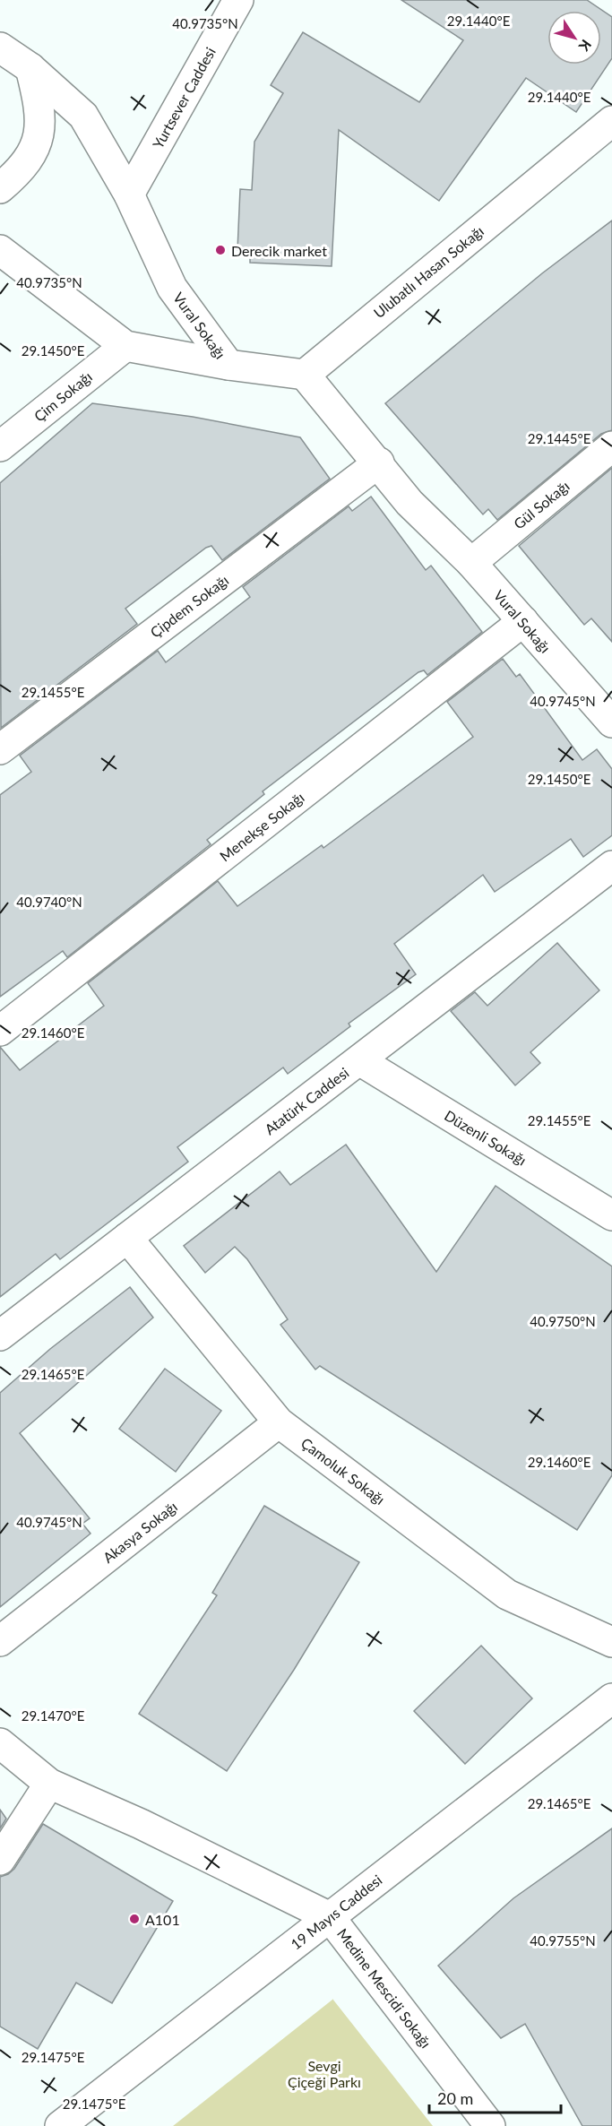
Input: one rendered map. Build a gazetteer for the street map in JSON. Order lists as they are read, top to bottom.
{
  "streets": {
    "street": [
      "Yurtsever Caddesi",
      "Ulubatlı Hasan Sokağı",
      "Vural Sokağı",
      "Çim Sokağı",
      "Gül Sokağı",
      "Çipdem Sokağı",
      "Menekşe Sokağı",
      "Atatürk Caddesi",
      "Düzenli Sokağı",
      "Çamoluk Sokağı",
      "Akasya Sokağı",
      "19 Mayıs Caddesi",
      "Medine Mescidi Sokağı"
    ]
  },
  "crossings": [
    ["Yurtsever Caddesi", "Vural Sokağı"],
    ["Ulubatlı Hasan Sokağı", "Vural Sokağı"],
    ["Vural Sokağı", "Çim Sokağı"],
    ["Vural Sokağı", "Gül Sokağı"],
    ["Vural Sokağı", "Çipdem Sokağı"],
    ["Vural Sokağı", "Menekşe Sokağı"],
    ["Atatürk Caddesi", "Düzenli Sokağı"],
    ["Atatürk Caddesi", "Çamoluk Sokağı"],
    ["Çamoluk Sokağı", "Akasya Sokağı"],
    ["19 Mayıs Caddesi", "Medine Mescidi Sokağı"]
  ],
  "parks": ["Sevgi Çiçeği Parkı"],
  "places": ["Derecik market", "A101"],
  "scale_bar": "20 m",
  "north": "bottom right",
  "coordinates": [
    "29.1440°E",
    "40.9735°N",
    "29.1450°E",
    "29.1445°E",
    "29.1455°E",
    "40.9745°N",
    "40.9740°N",
    "29.1460°E",
    "40.9750°N",
    "29.1465°E",
    "29.1470°E",
    "40.9755°N",
    "29.1475°E"
  ]
}
